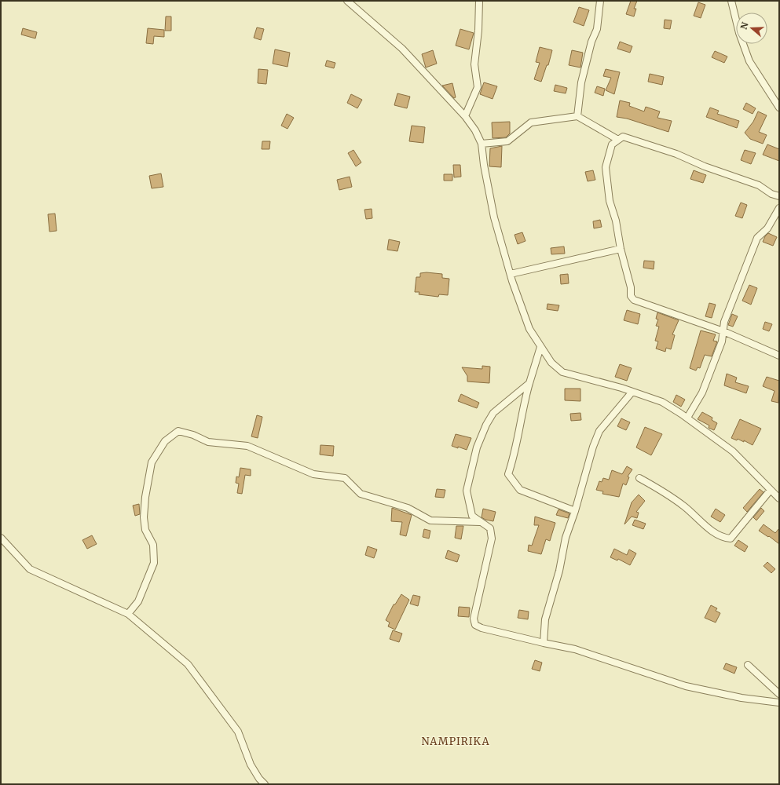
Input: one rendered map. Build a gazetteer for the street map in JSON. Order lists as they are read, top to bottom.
{
  "districts": ["NAMPIRIKA"],
  "north": "left"
}
